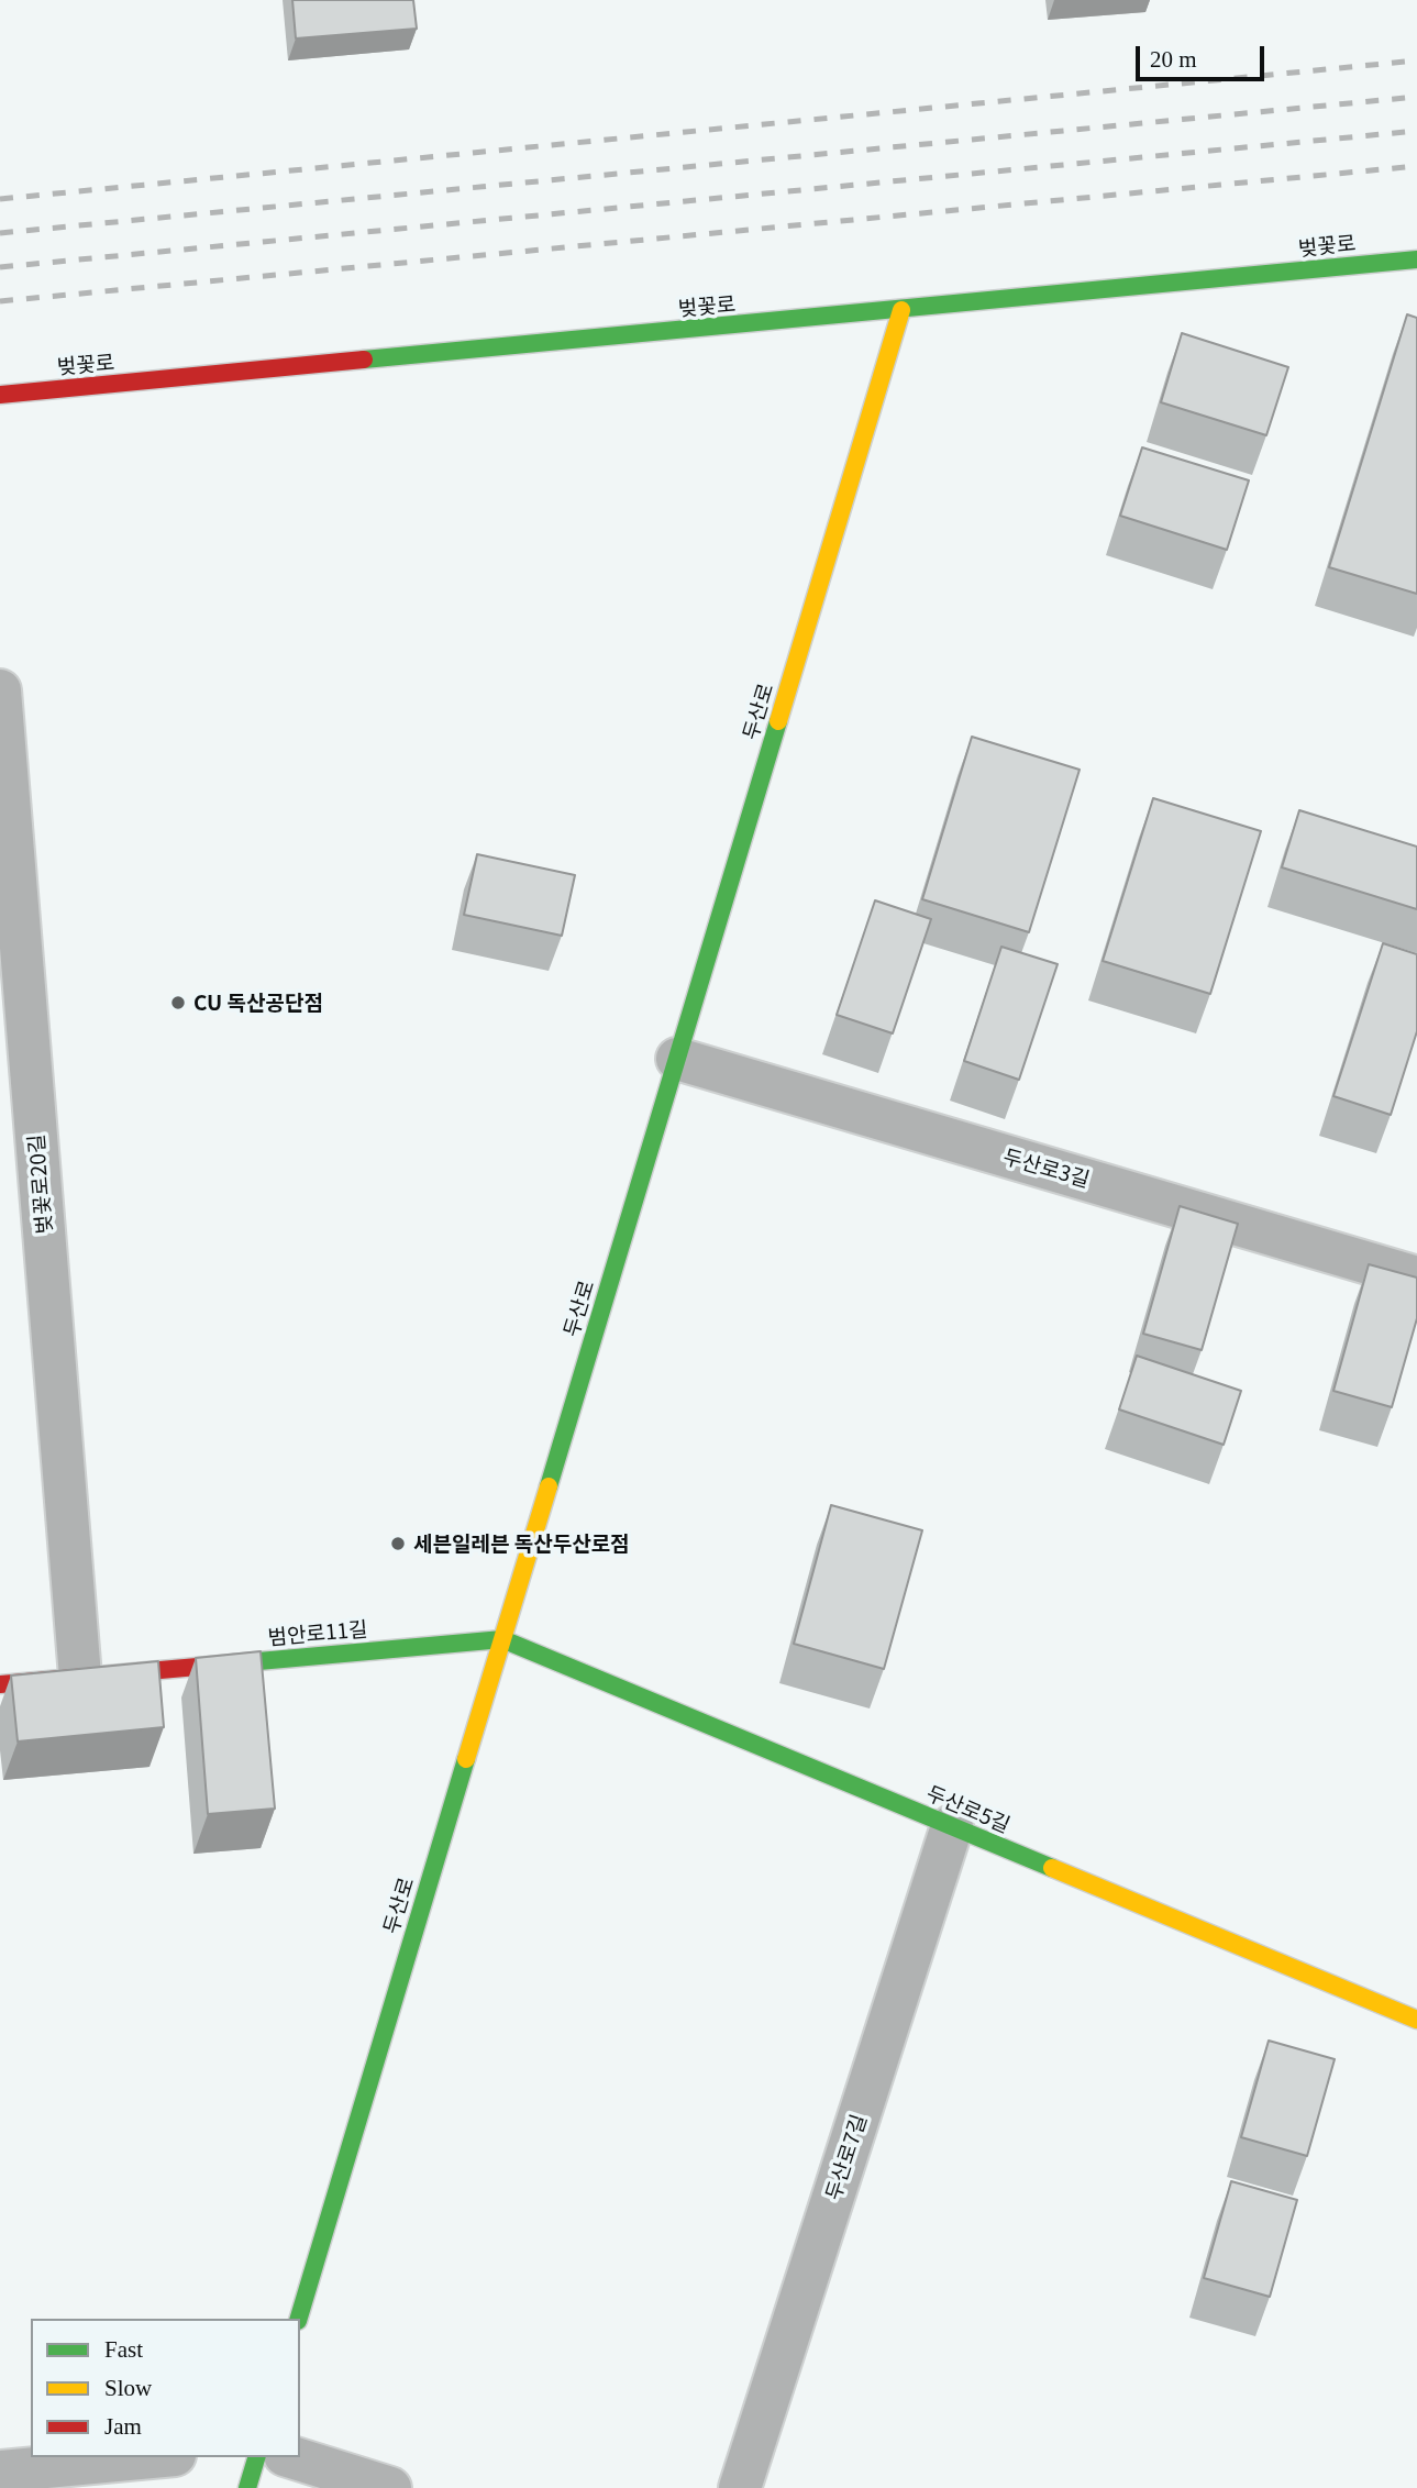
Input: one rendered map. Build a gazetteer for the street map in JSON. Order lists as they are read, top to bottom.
{
  "streets": {
    "street": [
      "벚꽃로",
      "두산로",
      "두산로3길",
      "벚꽃로20길",
      "범안로11길",
      "두산로5길",
      "두산로7길"
    ]
  },
  "crossings": [
    ["벚꽃로", "두산로"],
    ["두산로", "두산로3길"],
    ["두산로", "범안로11길"],
    ["두산로", "두산로5길"],
    ["벚꽃로20길", "범안로11길"],
    ["범안로11길", "두산로5길"],
    ["두산로5길", "두산로7길"]
  ],
  "places": ["CU 독산공단점", "세븐일레븐 독산두산로점"],
  "legend": ["Fast", "Slow", "Jam"],
  "scale_bar": "20 m"
}
